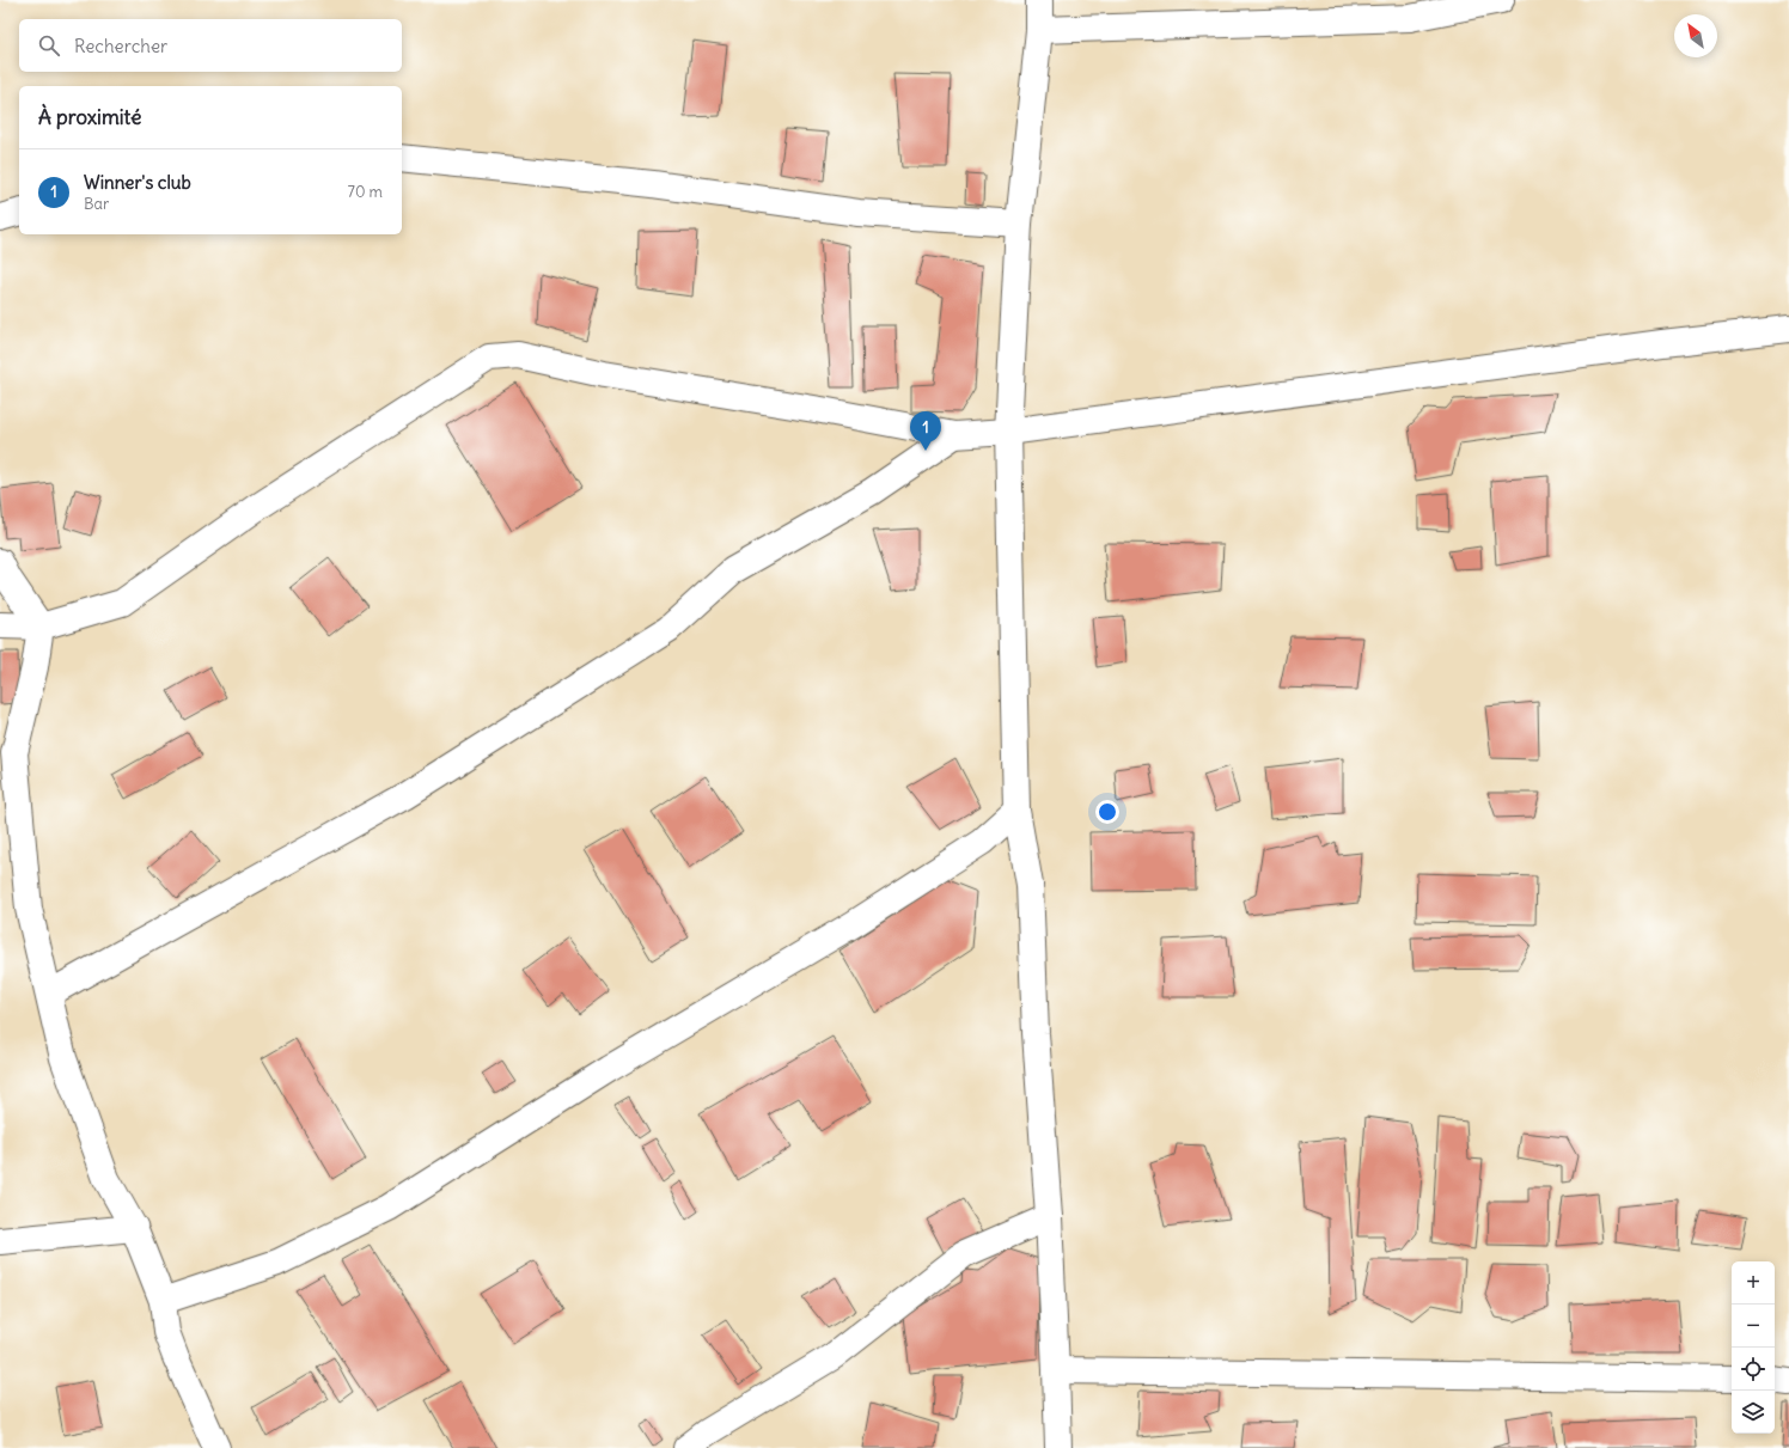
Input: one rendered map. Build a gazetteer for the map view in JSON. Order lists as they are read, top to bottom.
{
  "north": "top left",
  "page": {
    "search": "Rechercher",
    "heading": "À proximité",
    "list": [
      {
        "mark": "1",
        "name": "Winner's club",
        "note": "Bar",
        "value": "70 m"
      }
    ],
    "pins": "1",
    "map_buttons": ["+", "−"]
  }
}
